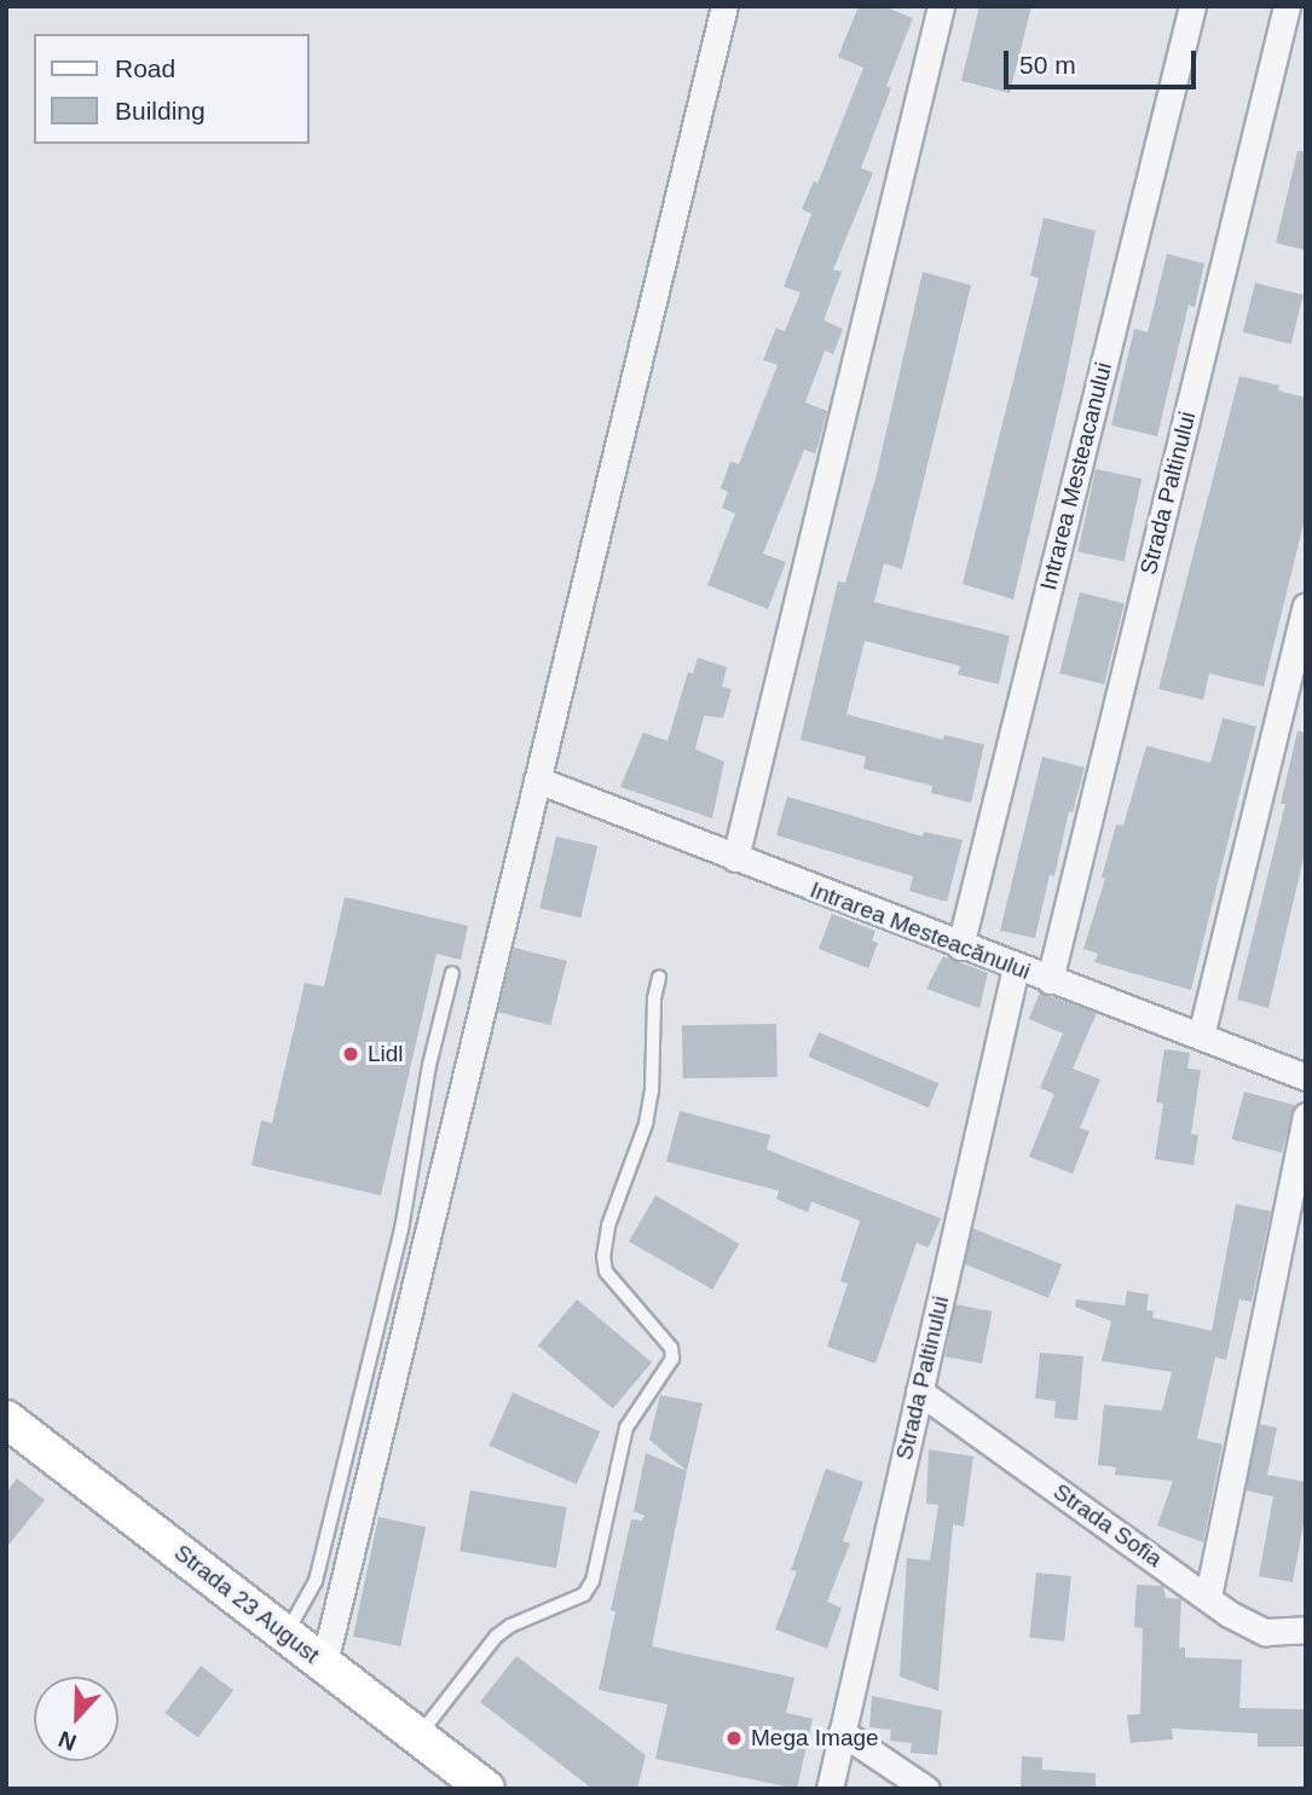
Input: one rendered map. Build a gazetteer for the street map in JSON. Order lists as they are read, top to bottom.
{
  "streets": {
    "main road": ["Strada 23 August"],
    "street": [
      "Intrarea Mesteacanului",
      "Strada Paltinului",
      "Intrarea Mesteacănului",
      "Strada Sofia"
    ]
  },
  "crossings": [
    ["Intrarea Mesteacanului", "Intrarea Mesteacănului"],
    ["Strada Paltinului", "Intrarea Mesteacănului"],
    ["Strada Paltinului", "Strada Sofia"]
  ],
  "places": ["Lidl", "Mega Image"],
  "legend": ["Road", "Building"],
  "scale_bar": "50 m",
  "north": "bottom"
}
